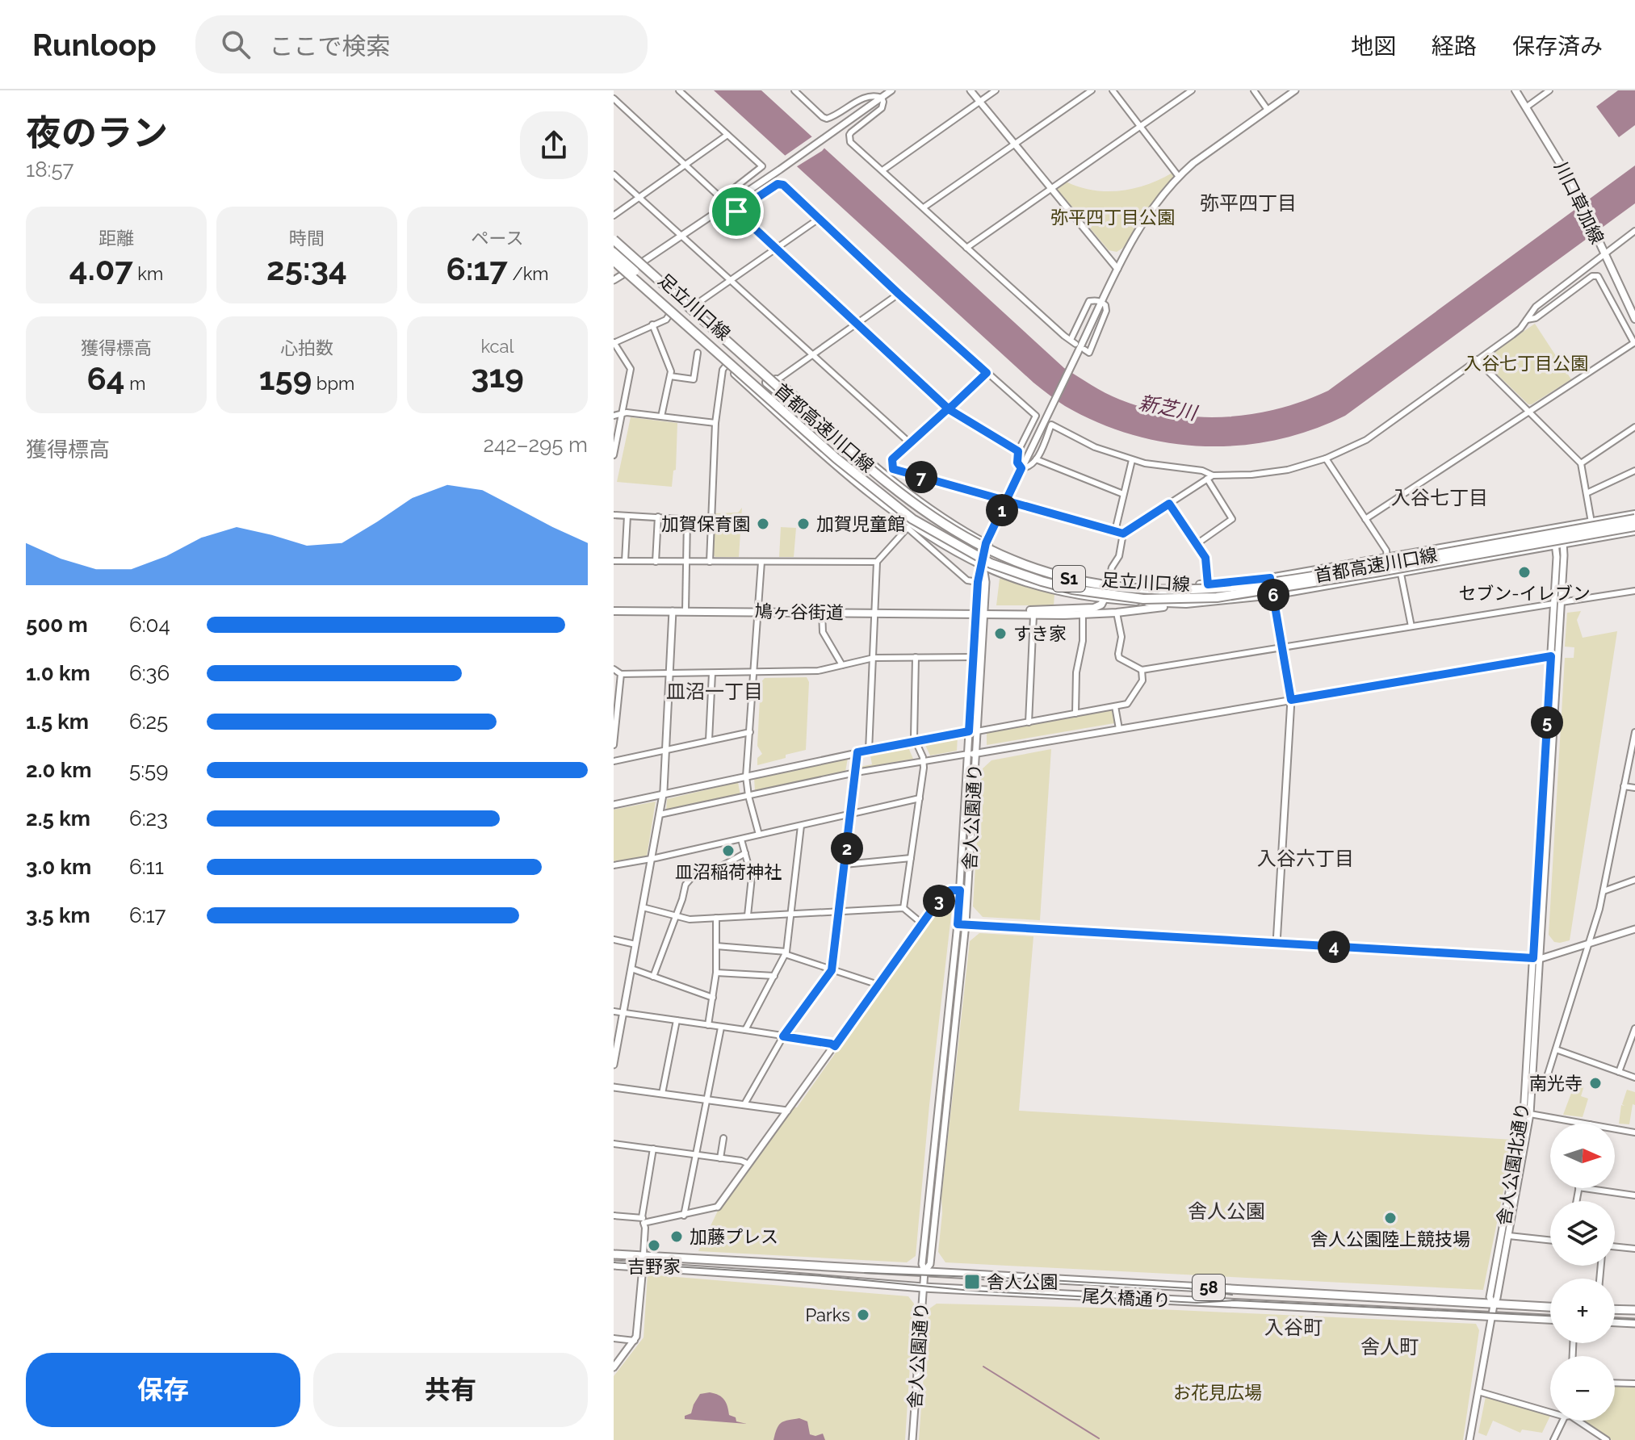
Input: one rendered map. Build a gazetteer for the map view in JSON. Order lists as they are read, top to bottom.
{
  "streets": {
    "highway": ["首都高速川口線", "S1"],
    "main road": [
      "川口草加線",
      "足立川口線",
      "鳩ヶ谷街道",
      "58",
      "尾久橋通り"
    ],
    "street": ["舎人公園通り", "舎人公園北通り"]
  },
  "crossings": [
    ["足立川口線", "首都高速川口線"],
    ["足立川口線", "鳩ヶ谷街道"],
    ["足立川口線", "舎人公園通り"],
    ["足立川口線", "舎人公園北通り"],
    ["鳩ヶ谷街道", "舎人公園通り"],
    ["舎人公園通り", "尾久橋通り"],
    ["舎人公園北通り", "尾久橋通り"]
  ],
  "districts": [
    "弥平四丁目",
    "入谷七丁目",
    "皿沼一丁目",
    "入谷六丁目",
    "舎人公園",
    "入谷町",
    "舎人町"
  ],
  "water": ["新芝川"],
  "parks": ["弥平四丁目公園", "入谷七丁目公園", "お花見広場"],
  "places": {
    "other": [
      "加賀保育園",
      "加賀児童館",
      "セブン-イレブン",
      "すき家",
      "皿沼稲荷神社",
      "南光寺",
      "舎人公園陸上競技場",
      "加藤プレス",
      "吉野家",
      "Parks"
    ],
    "transit": ["舎人公園"]
  },
  "north": "right",
  "page": {
    "header": "Runloop",
    "search": "ここで検索",
    "nav": ["地図", "経路", "保存済み"],
    "heading": ["夜のラン", "18:57"],
    "stats": [
      ["距離", "4.07 km"],
      ["時間", "25:34"],
      ["ペース", "6:17 /km"],
      ["獲得標高", "64 m"],
      ["心拍数", "159 bpm"],
      ["kcal", "319"]
    ],
    "chart": ["獲得標高", "242–295 m"],
    "pins": [
      "7",
      "1",
      "6",
      "5",
      "2",
      "3",
      "4"
    ],
    "list": [
      {
        "name": "500 m",
        "note": "6:04"
      },
      {
        "name": "1.0 km",
        "note": "6:36"
      },
      {
        "name": "1.5 km",
        "note": "6:25"
      },
      {
        "name": "2.0 km",
        "note": "5:59"
      },
      {
        "name": "2.5 km",
        "note": "6:23"
      },
      {
        "name": "3.0 km",
        "note": "6:11"
      },
      {
        "name": "3.5 km",
        "note": "6:17"
      }
    ],
    "map_buttons": ["+", "−"],
    "buttons": ["保存", "共有"]
  }
}
